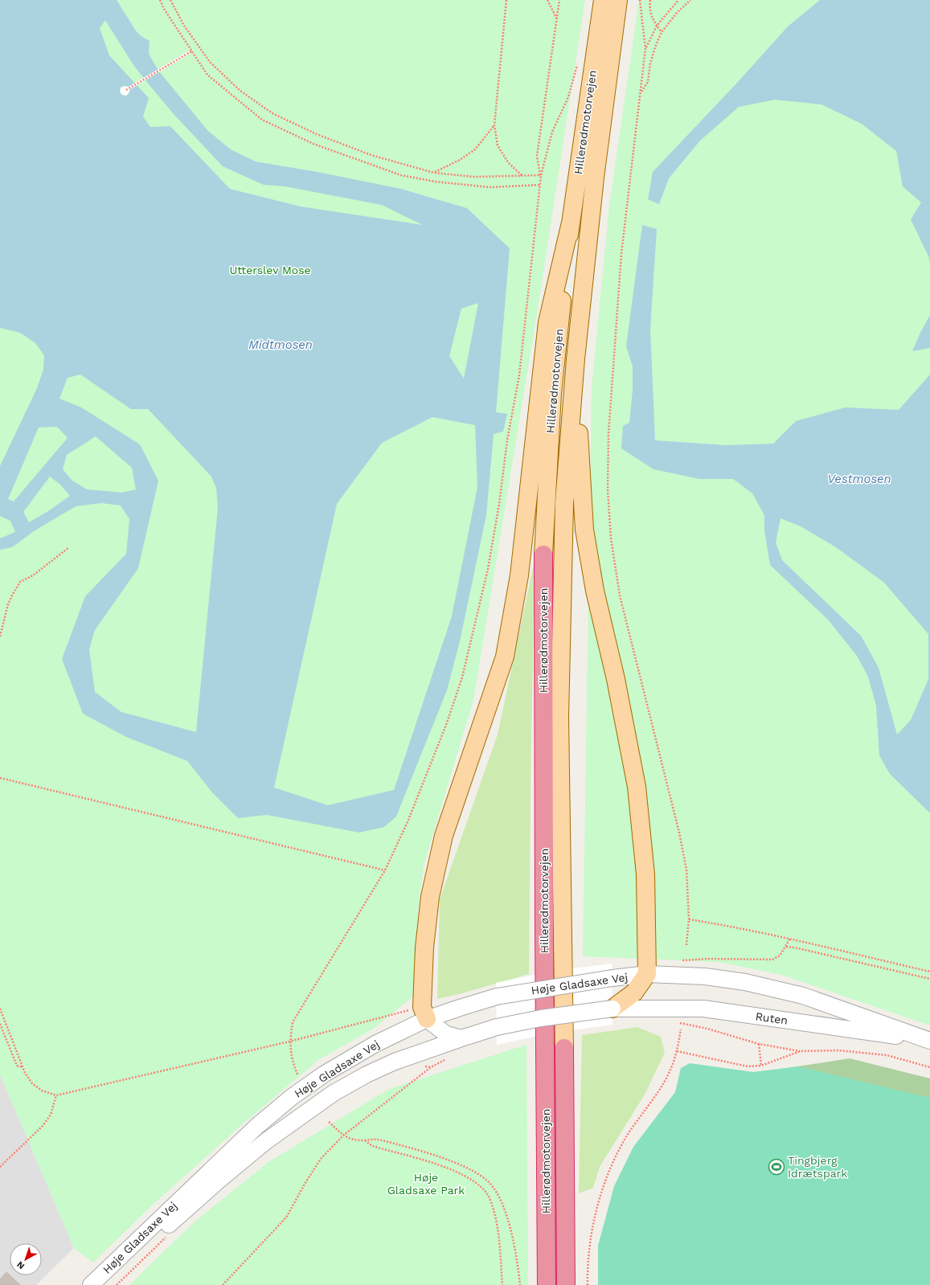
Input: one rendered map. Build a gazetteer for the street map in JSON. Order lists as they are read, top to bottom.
{
  "streets": {
    "highway": ["Hillerødmotorvejen"],
    "street": ["Høje Gladsaxe Vej", "Ruten"]
  },
  "crossings": [
    ["Høje Gladsaxe Vej", "Ruten"]
  ],
  "water": ["Midtmosen", "Vestmosen"],
  "parks": ["Utterslev Mose", "Høje Gladsaxe Park"],
  "places": {
    "sports": ["Tingbjerg Idrætspark"]
  },
  "north": "bottom left"
}
